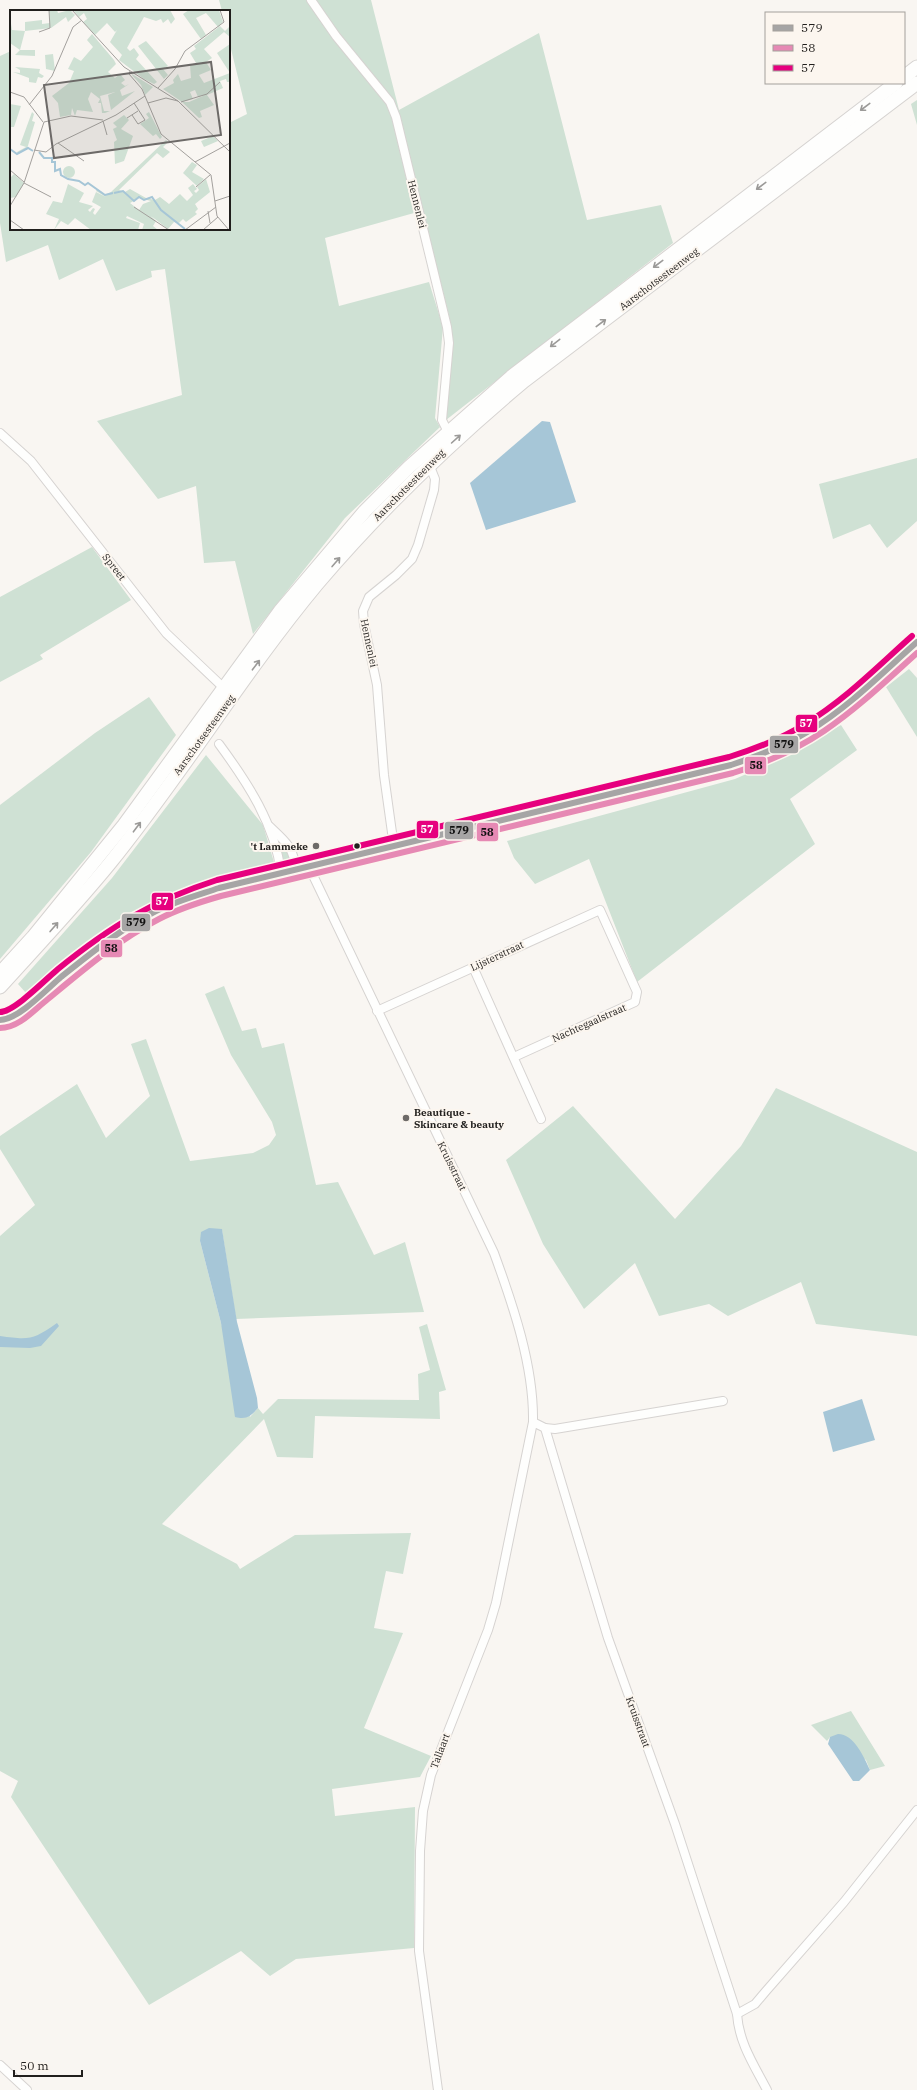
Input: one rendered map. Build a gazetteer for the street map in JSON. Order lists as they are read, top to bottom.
{
  "streets": {
    "main road": ["Aarschotsesteenweg"],
    "street": [
      "Hennenlei",
      "Spreet",
      "Lijsterstraat",
      "Nachtegaalstraat",
      "Kruisstraat",
      "Tallaart"
    ]
  },
  "crossings": [
    ["Hennenlei", "Aarschotsesteenweg"],
    ["Aarschotsesteenweg", "Spreet"],
    ["Lijsterstraat", "Nachtegaalstraat"],
    ["Lijsterstraat", "Kruisstraat"],
    ["Kruisstraat", "Tallaart"]
  ],
  "places": ["'t Lammeke", "Beautique - Skincare & beauty"],
  "lines": ["transit line 57", "transit line 579", "transit line 58"],
  "legend": ["579", "58", "57"],
  "scale_bar": "50 m"
}
